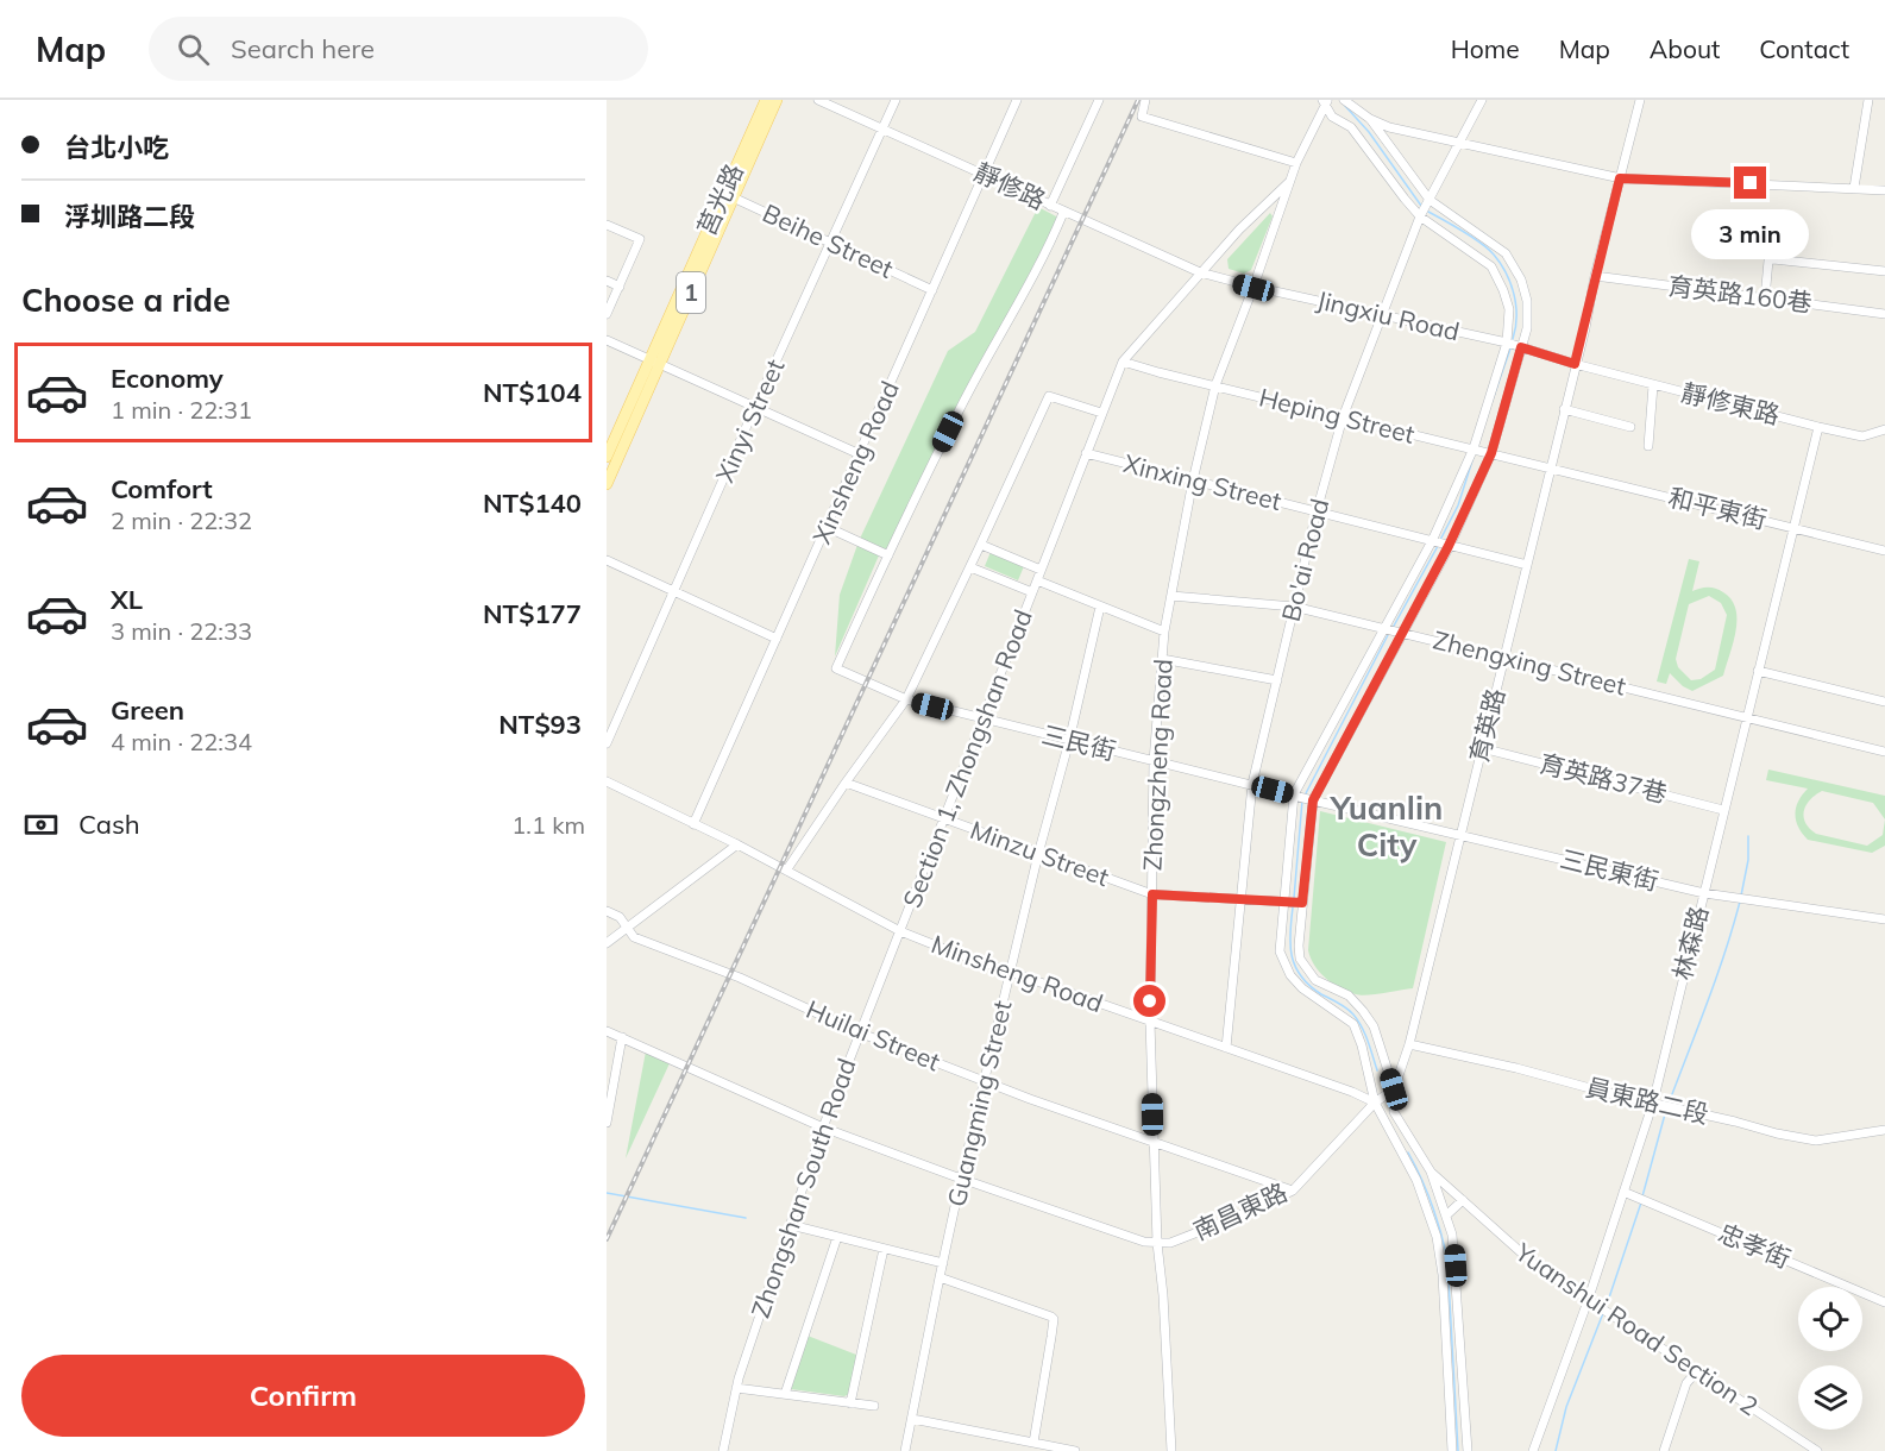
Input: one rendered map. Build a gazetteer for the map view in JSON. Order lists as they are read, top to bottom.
{
  "streets": {
    "main road": ["莒光路", "1"],
    "street": [
      "靜修路",
      "Beihe Street",
      "育英路160巷",
      "Jingxiu Road",
      "靜修東路",
      "Heping Street",
      "Xinyi Street",
      "Xinsheng Road",
      "Xinxing Street",
      "和平東街",
      "Bo'ai Road",
      "Zhengxing Street",
      "育英路",
      "三民街",
      "Section 1, Zhongshan Road",
      "Zhongzheng Road",
      "育英路37巷",
      "Minzu Street",
      "三民東街",
      "林森路",
      "Minsheng Road",
      "Huilai Street",
      "員東路二段",
      "Guangming Street",
      "Zhongshan South Road",
      "南昌東路",
      "忠孝街",
      "Yuanshui Road Section 2"
    ]
  },
  "crossings": [
    ["靜修路", "Jingxiu Road"],
    ["靜修路", "Xinyi Street"],
    ["靜修路", "Xinsheng Road"],
    ["靜修路", "Section 1, Zhongshan Road"],
    ["莒光路", "Beihe Street"],
    ["莒光路", "1"],
    ["Beihe Street", "1"],
    ["Beihe Street", "Xinyi Street"],
    ["Beihe Street", "Xinsheng Road"],
    ["育英路160巷", "育英路"],
    ["Jingxiu Road", "靜修東路"],
    ["Jingxiu Road", "Bo'ai Road"],
    ["Jingxiu Road", "育英路"],
    ["Jingxiu Road", "Section 1, Zhongshan Road"],
    ["Jingxiu Road", "Zhongzheng Road"],
    ["靜修東路", "育英路"],
    ["靜修東路", "林森路"],
    ["Heping Street", "和平東街"],
    ["Heping Street", "Bo'ai Road"],
    ["Heping Street", "育英路"],
    ["Heping Street", "Section 1, Zhongshan Road"],
    ["Heping Street", "Zhongzheng Road"],
    ["Xinsheng Road", "Section 1, Zhongshan Road"],
    ["Xinxing Street", "Bo'ai Road"],
    ["Xinxing Street", "育英路"],
    ["Xinxing Street", "Section 1, Zhongshan Road"],
    ["Xinxing Street", "Zhongzheng Road"],
    ["和平東街", "育英路"],
    ["和平東街", "林森路"],
    ["Bo'ai Road", "Zhengxing Street"],
    ["Bo'ai Road", "三民街"],
    ["Bo'ai Road", "Minzu Street"],
    ["Bo'ai Road", "Minsheng Road"],
    ["Zhengxing Street", "育英路"],
    ["Zhengxing Street", "Zhongzheng Road"],
    ["Zhengxing Street", "林森路"],
    ["育英路", "三民街"],
    ["育英路", "育英路37巷"],
    ["育英路", "三民東街"],
    ["育英路", "員東路二段"],
    ["育英路", "南昌東路"],
    ["三民街", "Section 1, Zhongshan Road"],
    ["三民街", "Zhongzheng Road"],
    ["三民街", "三民東街"],
    ["三民街", "Guangming Street"],
    ["Section 1, Zhongshan Road", "Zhongzheng Road"],
    ["Section 1, Zhongshan Road", "Minzu Street"],
    ["Section 1, Zhongshan Road", "Minsheng Road"],
    ["Section 1, Zhongshan Road", "Zhongshan South Road"],
    ["Zhongzheng Road", "Minzu Street"],
    ["Zhongzheng Road", "Minsheng Road"],
    ["Zhongzheng Road", "Huilai Street"],
    ["Zhongzheng Road", "南昌東路"],
    ["育英路37巷", "林森路"],
    ["Minzu Street", "Guangming Street"],
    ["三民東街", "林森路"],
    ["林森路", "員東路二段"],
    ["林森路", "忠孝街"],
    ["林森路", "Yuanshui Road Section 2"],
    ["Minsheng Road", "Guangming Street"],
    ["Minsheng Road", "Zhongshan South Road"],
    ["Minsheng Road", "南昌東路"],
    ["Huilai Street", "Guangming Street"],
    ["Huilai Street", "Zhongshan South Road"],
    ["Huilai Street", "南昌東路"]
  ],
  "districts": ["Yuanlin City"],
  "page": {
    "header": "Map",
    "search": "Search here",
    "nav": [
      "Home",
      "Map",
      "About",
      "Contact"
    ],
    "banner": ["台北小吃", "浮圳路二段"],
    "bubble": "3 min",
    "heading": "Choose a ride",
    "list": [
      {
        "name": "Economy",
        "note": "1 min · 22:31",
        "value": "NT$104"
      },
      {
        "name": "Comfort",
        "note": "2 min · 22:32",
        "value": "NT$140"
      },
      {
        "name": "XL",
        "note": "3 min · 22:33",
        "value": "NT$177"
      },
      {
        "name": "Green",
        "note": "4 min · 22:34",
        "value": "NT$93"
      }
    ],
    "pay": ["Cash", "1.1 km"],
    "buttons": "Confirm"
  }
}
